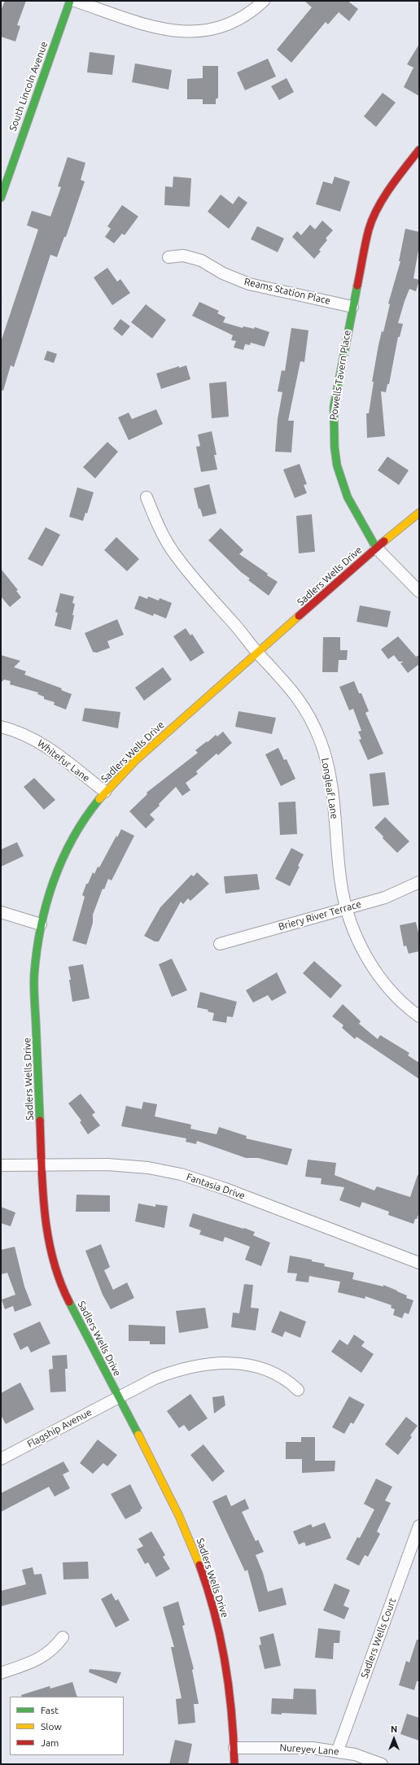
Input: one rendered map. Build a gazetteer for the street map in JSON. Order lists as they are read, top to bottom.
{
  "streets": {
    "street": [
      "South Lincoln Avenue",
      "Reams Station Place",
      "Powells Tavern Place",
      "Sadlers Wells Drive",
      "Whitefur Lane",
      "Longleaf Lane",
      "Briery River Terrace",
      "Fantasia Drive",
      "Flagship Avenue",
      "Sadlers Wells Court",
      "Nureyev Lane"
    ]
  },
  "crossings": [
    ["Reams Station Place", "Powells Tavern Place"],
    ["Powells Tavern Place", "Sadlers Wells Drive"],
    ["Sadlers Wells Drive", "Whitefur Lane"],
    ["Sadlers Wells Drive", "Longleaf Lane"],
    ["Sadlers Wells Drive", "Fantasia Drive"],
    ["Sadlers Wells Drive", "Flagship Avenue"],
    ["Sadlers Wells Drive", "Nureyev Lane"],
    ["Longleaf Lane", "Briery River Terrace"],
    ["Sadlers Wells Court", "Nureyev Lane"]
  ],
  "legend": ["Fast", "Slow", "Jam"],
  "north": "top"
}
